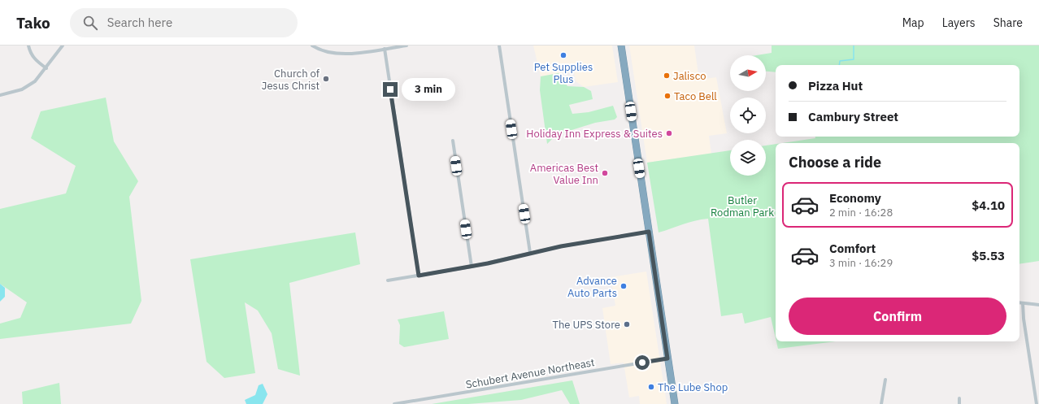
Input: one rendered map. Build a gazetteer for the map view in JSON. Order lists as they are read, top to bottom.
{
  "streets": {
    "street": ["Schubert Avenue Northeast"]
  },
  "parks": ["Butler Rodman Park"],
  "places": [
    "Pet Supplies Plus",
    "Jalisco",
    "Church of Jesus Christ",
    "Taco Bell",
    "Holiday Inn Express & Suites",
    "Americas Best Value Inn",
    "Advance Auto Parts",
    "The UPS Store",
    "The Lube Shop"
  ],
  "north": "right",
  "page": {
    "header": "Tako",
    "search": "Search here",
    "nav": ["Map", "Layers", "Share"],
    "banner": ["Pizza Hut", "Cambury Street"],
    "bubble": "3 min",
    "heading": "Choose a ride",
    "list": [
      {
        "name": "Economy",
        "note": "2 min · 16:28",
        "value": "$4.10"
      },
      {
        "name": "Comfort",
        "note": "3 min · 16:29",
        "value": "$5.53"
      }
    ],
    "buttons": "Confirm"
  }
}
